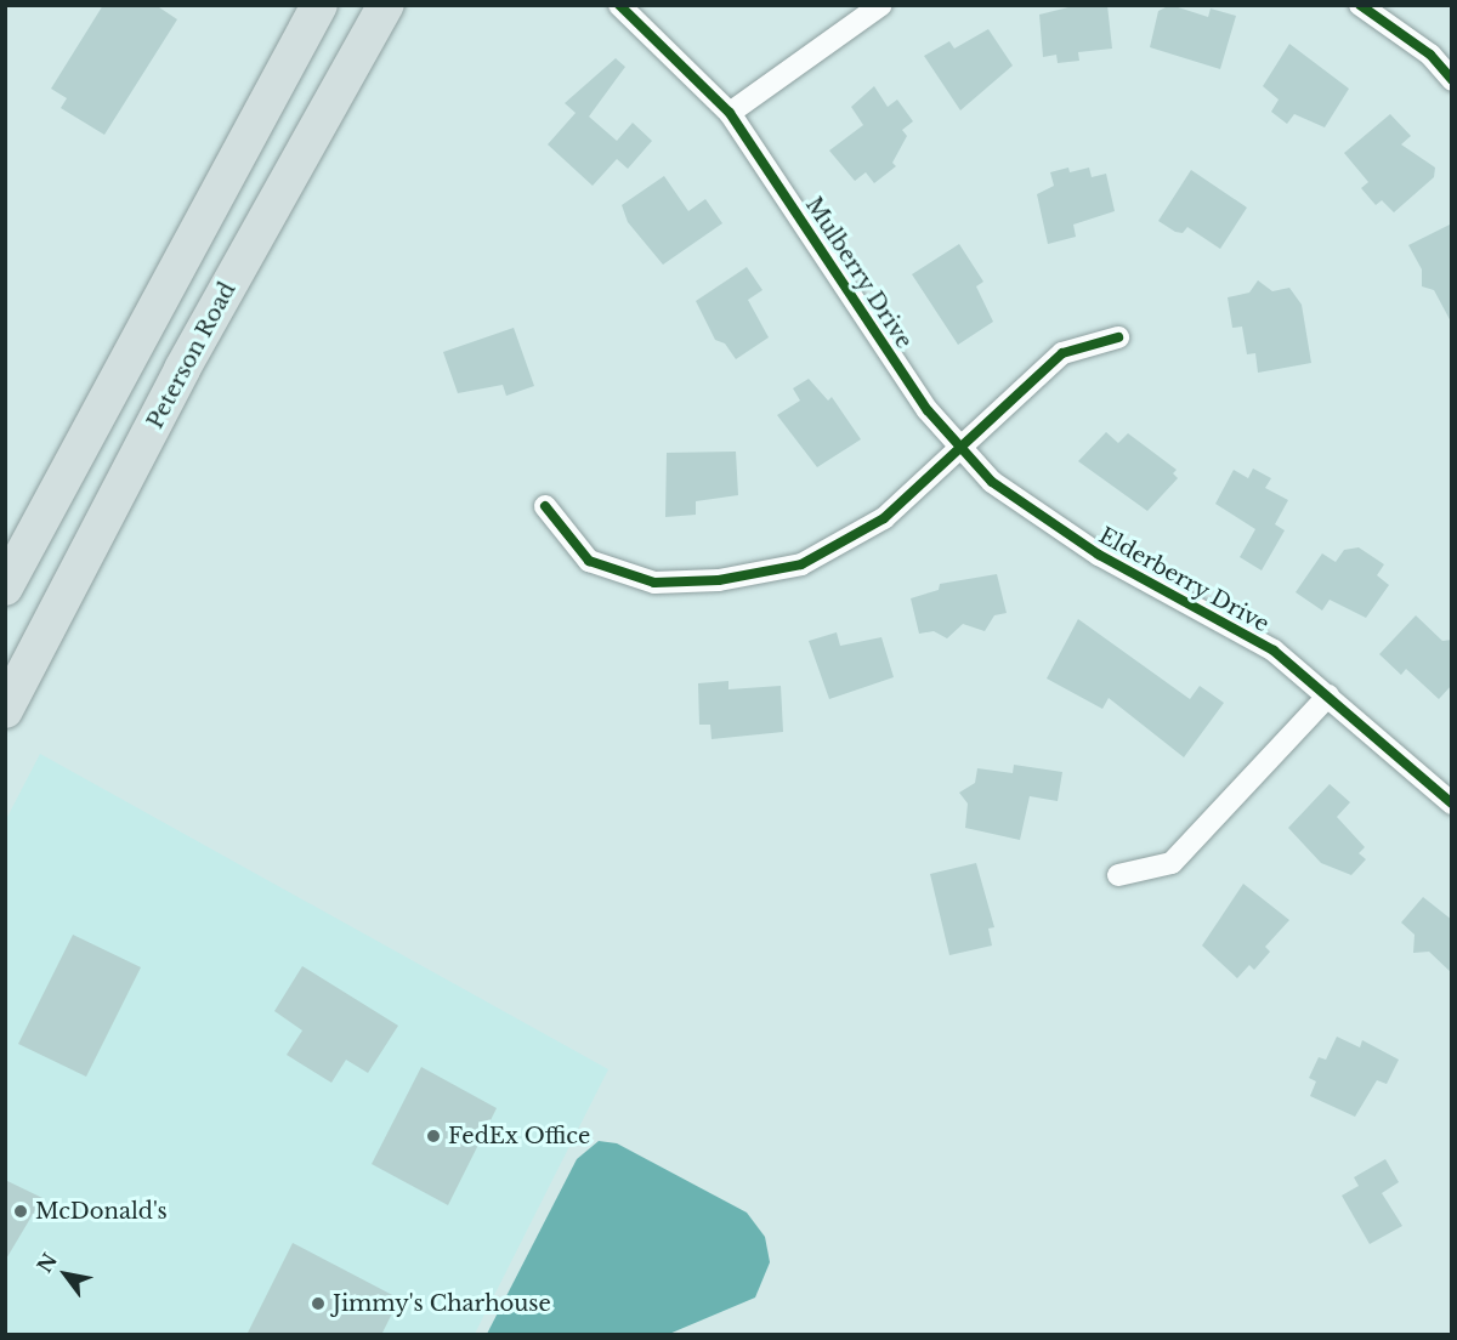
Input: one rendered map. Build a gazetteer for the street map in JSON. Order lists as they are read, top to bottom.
{
  "streets": {
    "main road": ["Peterson Road"],
    "street": ["Mulberry Drive", "Elderberry Drive"]
  },
  "crossings": [
    ["Mulberry Drive", "Elderberry Drive"]
  ],
  "places": ["FedEx Office", "McDonald's", "Jimmy's Charhouse"],
  "north": "top left"
}
